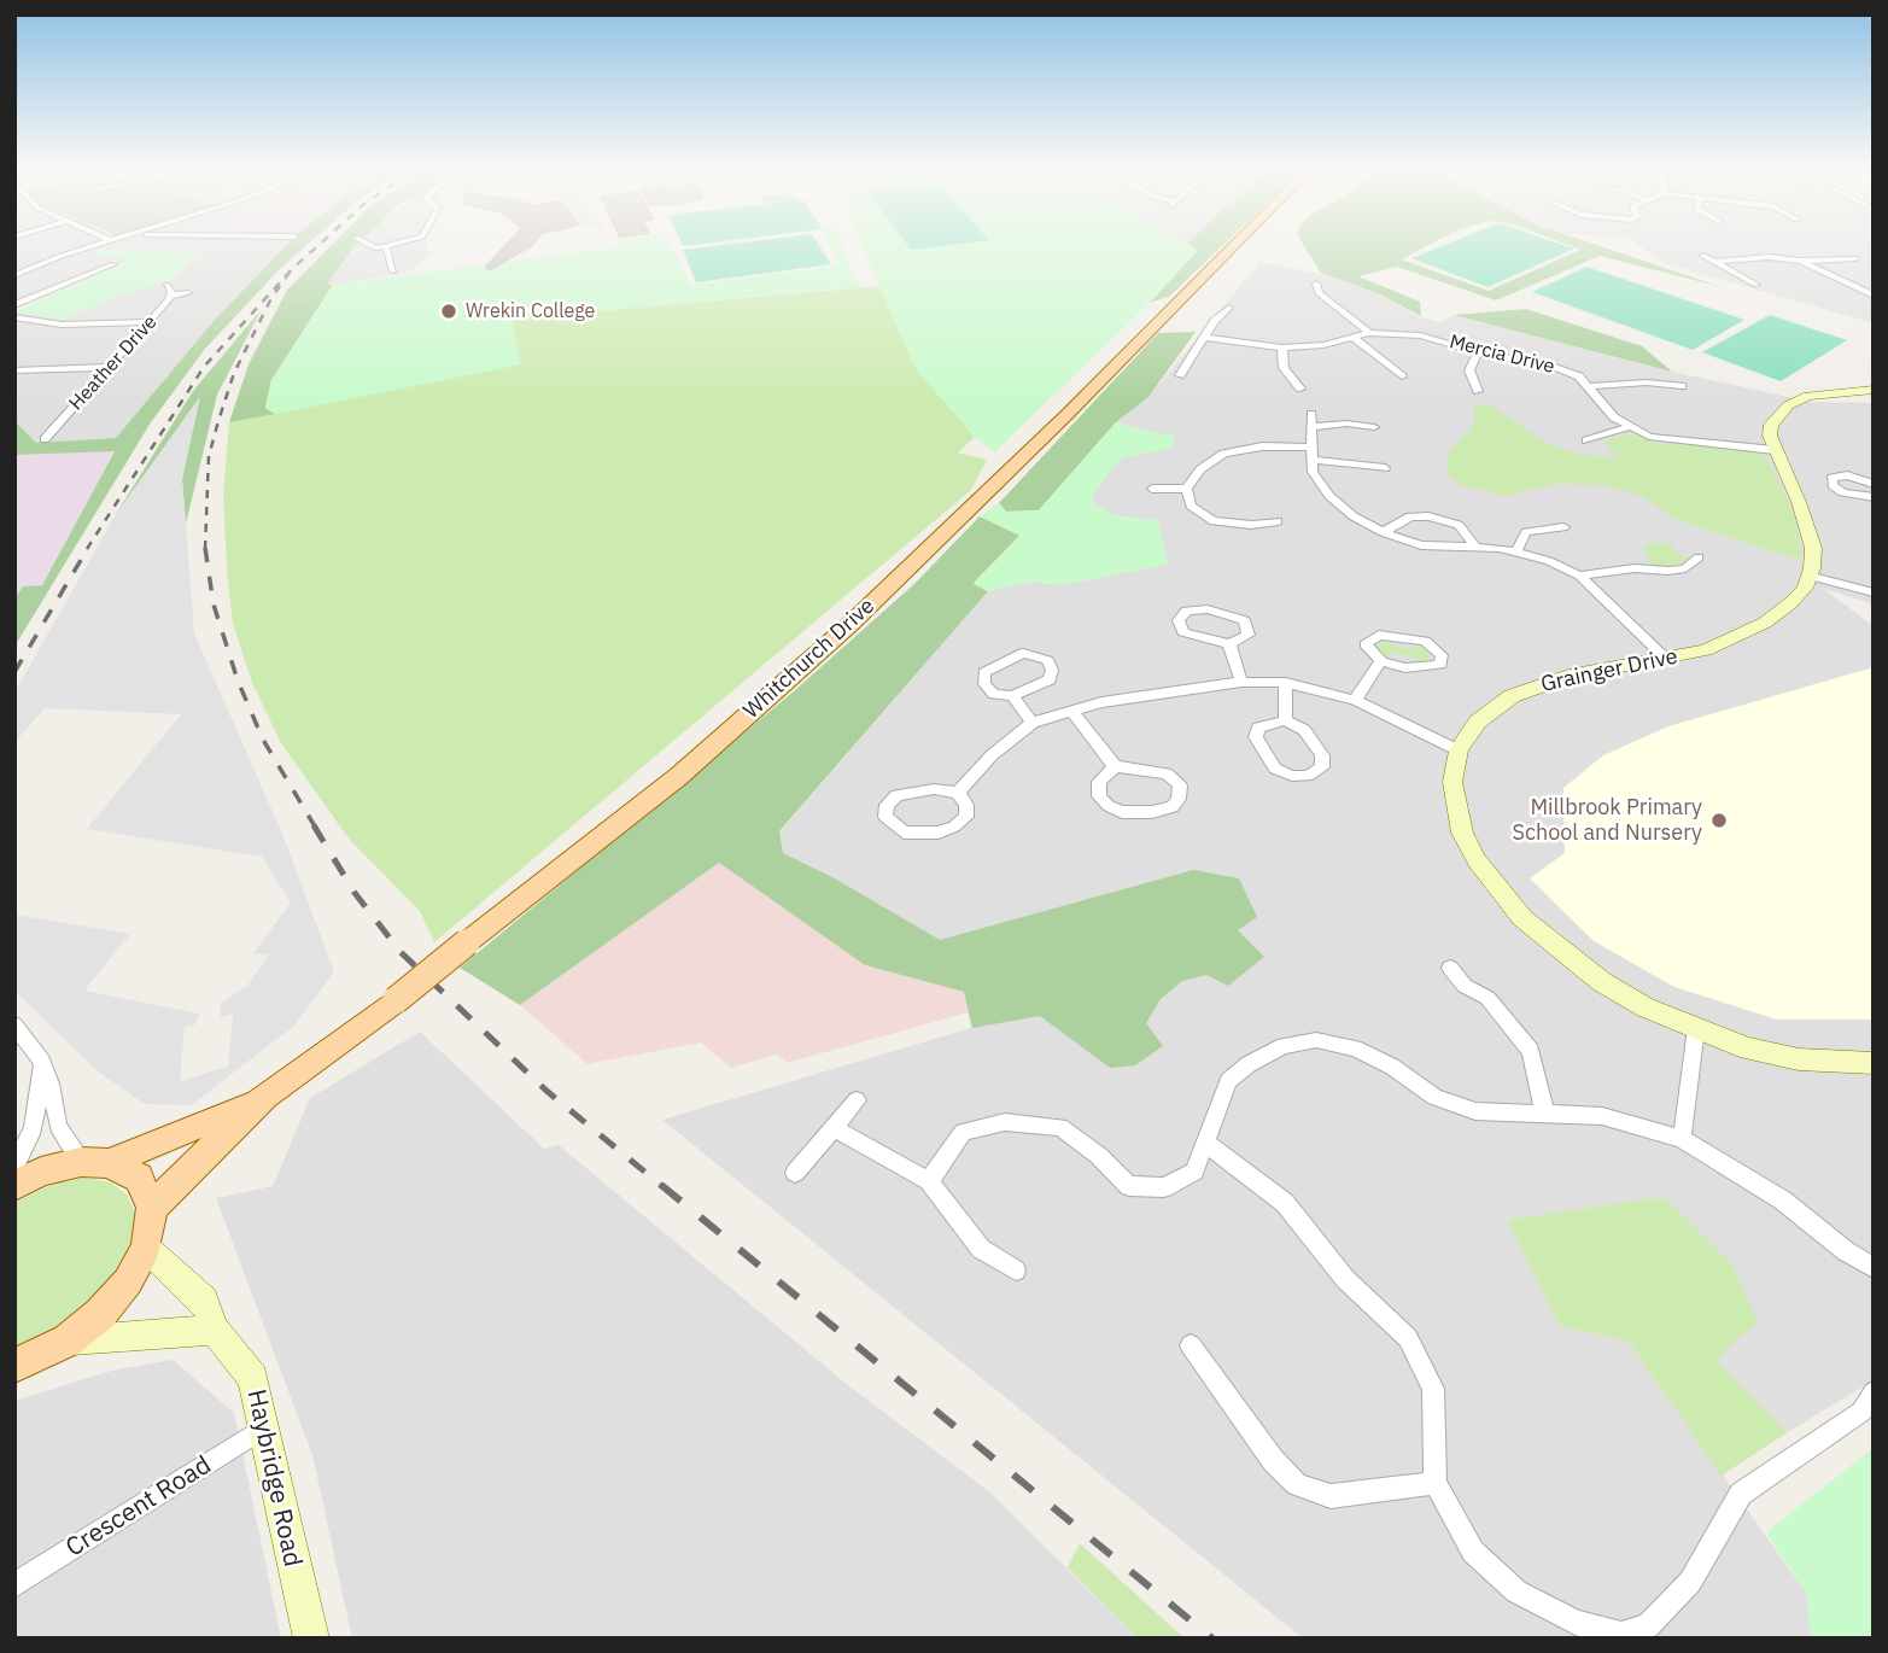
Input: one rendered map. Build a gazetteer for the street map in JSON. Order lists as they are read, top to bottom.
{
  "streets": {
    "main road": ["Whitchurch Drive"],
    "street": [
      "Mercia Drive",
      "Heather Drive",
      "Grainger Drive",
      "Haybridge Road",
      "Crescent Road"
    ]
  },
  "crossings": [
    ["Haybridge Road", "Crescent Road"]
  ],
  "places": ["Wrekin College", "Millbrook Primary School and Nursery"]
}
